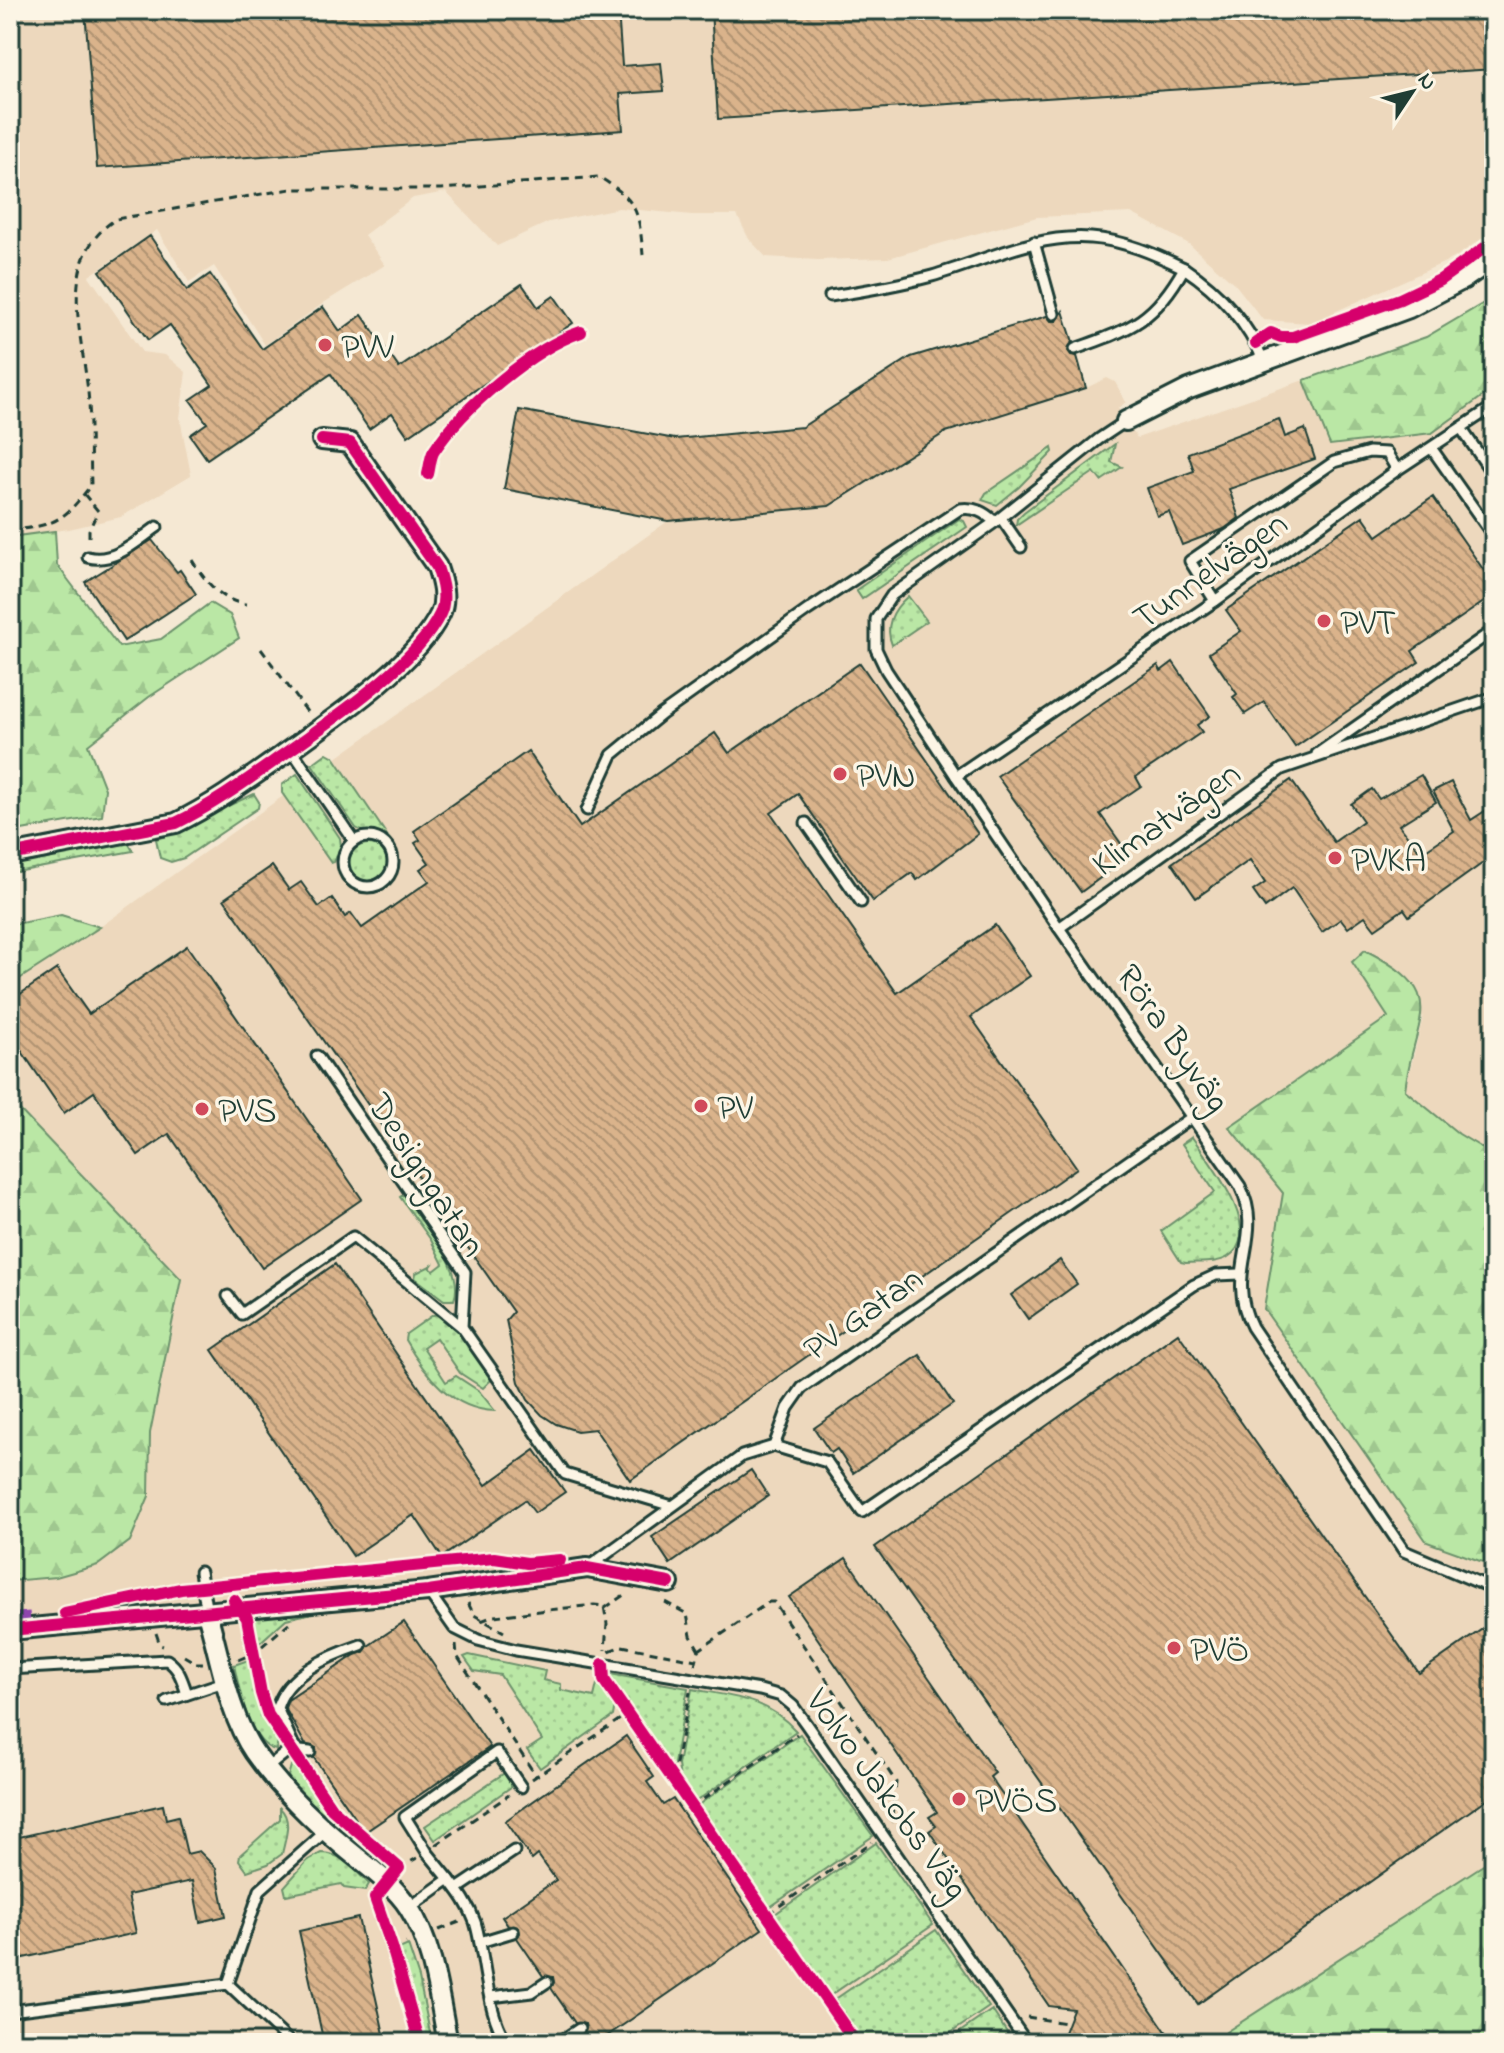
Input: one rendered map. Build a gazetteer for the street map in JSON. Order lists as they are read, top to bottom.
{
  "streets": {
    "lane": [
      "Tunnelvägen",
      "Klimatvägen",
      "Röra Byväg",
      "Designgatan",
      "PV Gatan",
      "Volvo Jakobs Väg"
    ]
  },
  "crossings": [
    ["Tunnelvägen", "Röra Byväg"],
    ["Klimatvägen", "Röra Byväg"],
    ["Röra Byväg", "PV Gatan"]
  ],
  "places": [
    "PVV",
    "PVT",
    "PVN",
    "PVKA",
    "PV",
    "PVS",
    "PVÖ",
    "PVÖS"
  ],
  "north": "top right"
}
